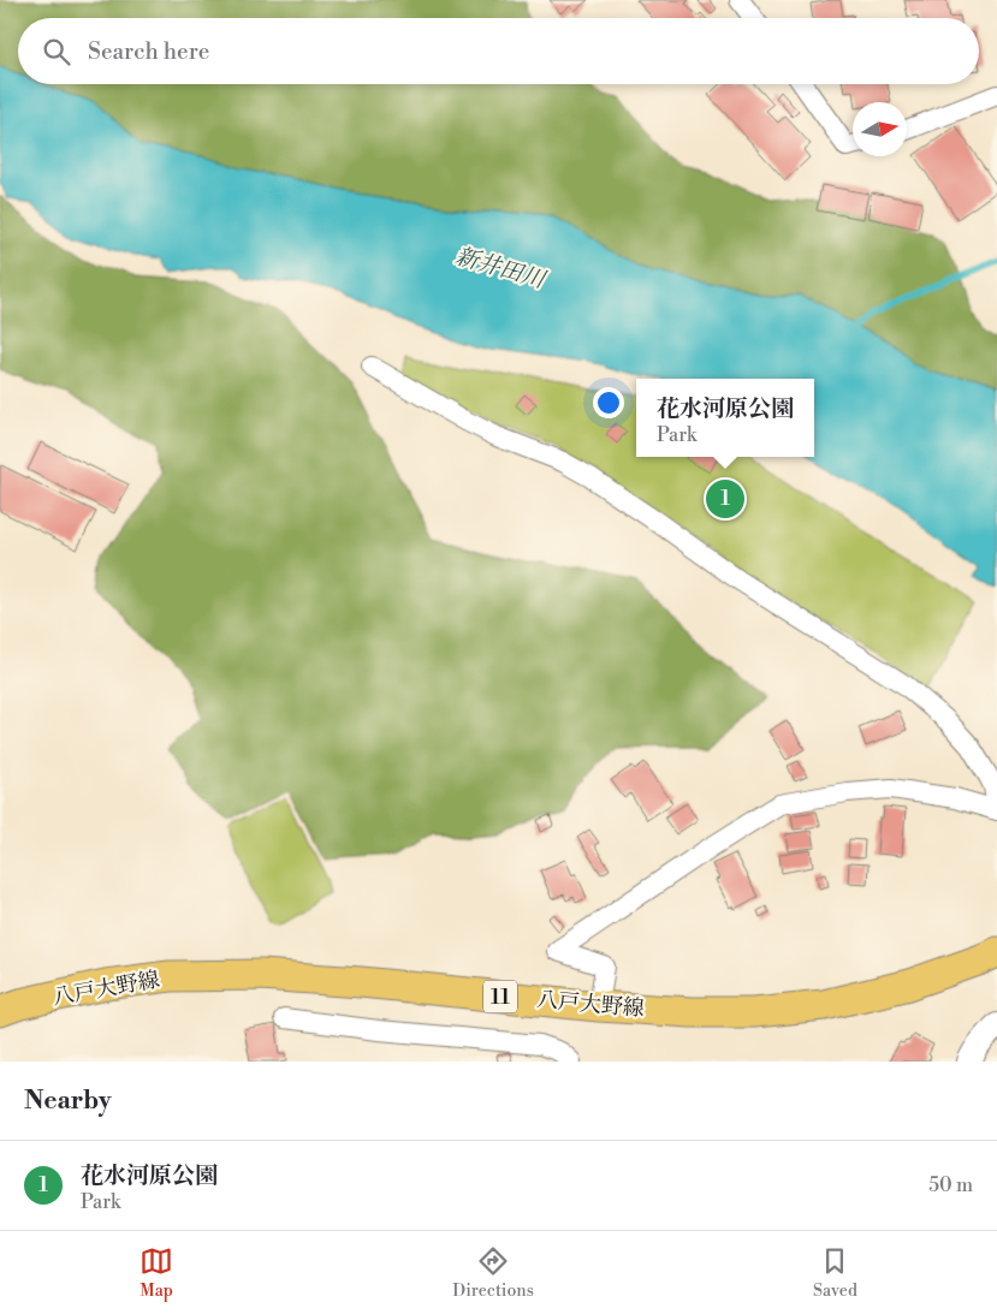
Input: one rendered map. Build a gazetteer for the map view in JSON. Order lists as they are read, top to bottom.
{
  "streets": {
    "main road": ["八戸大野線", "11"]
  },
  "water": ["新井田川"],
  "north": "right",
  "page": {
    "search": "Search here",
    "popup": ["花水河原公園", "Park"],
    "pins": "1",
    "heading": "Nearby",
    "list": [
      {
        "mark": "1",
        "name": "花水河原公園",
        "note": "Park",
        "value": "50 m"
      }
    ],
    "nav": ["Map", "Directions", "Saved"]
  }
}
